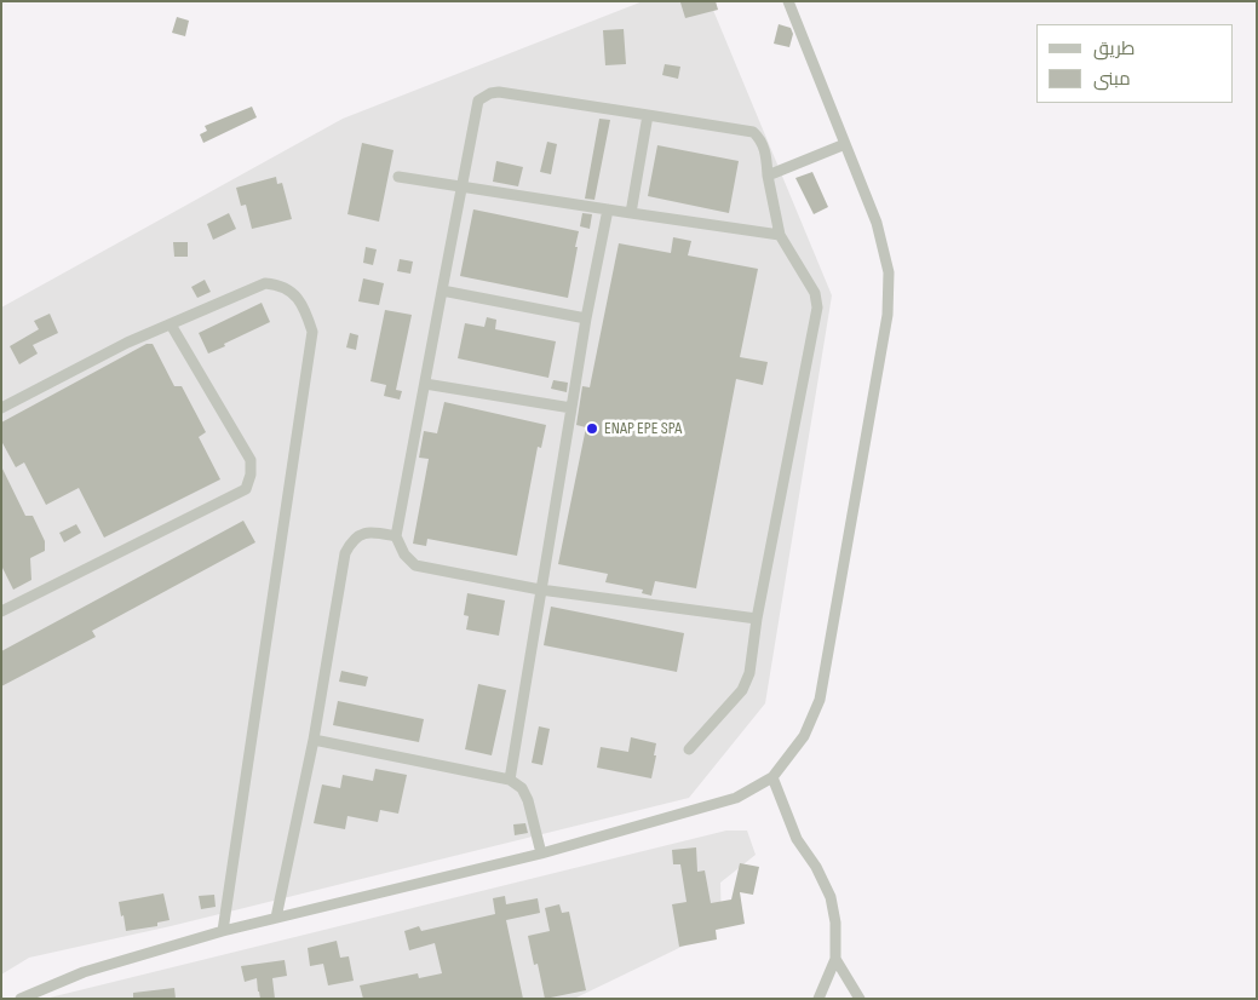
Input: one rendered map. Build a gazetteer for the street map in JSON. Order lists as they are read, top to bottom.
{
  "places": ["ENAP EPE SPA"],
  "legend": ["طريق", "مبنى"]
}
